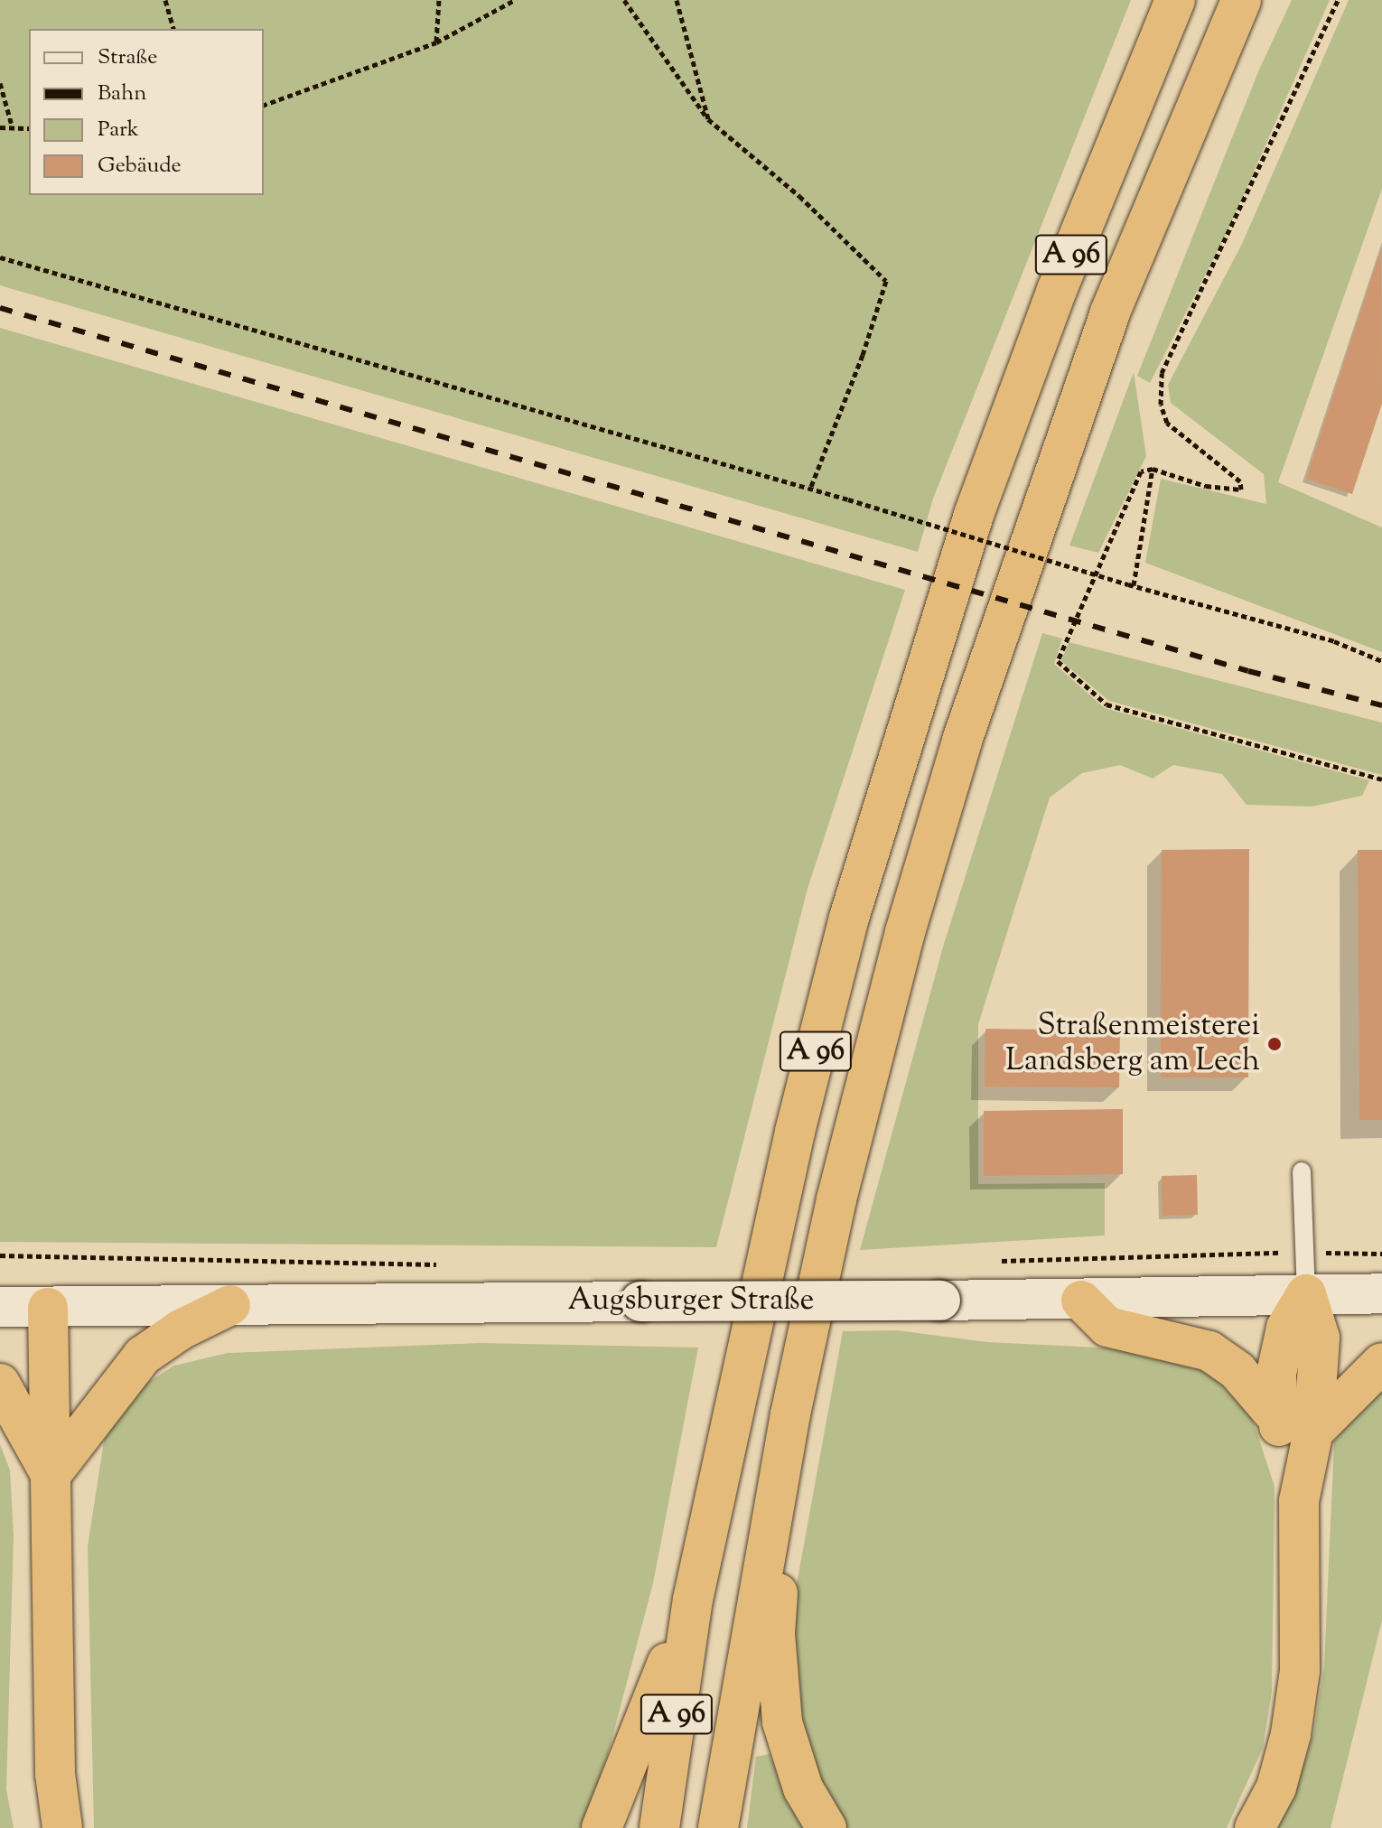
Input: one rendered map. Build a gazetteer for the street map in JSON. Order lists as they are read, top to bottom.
{
  "streets": {
    "highway": ["A 96"],
    "main road": ["Augsburger Straße"]
  },
  "places": ["Straßenmeisterei Landsberg am Lech"],
  "legend": [
    "Straße",
    "Bahn",
    "Park",
    "Gebäude"
  ]
}
